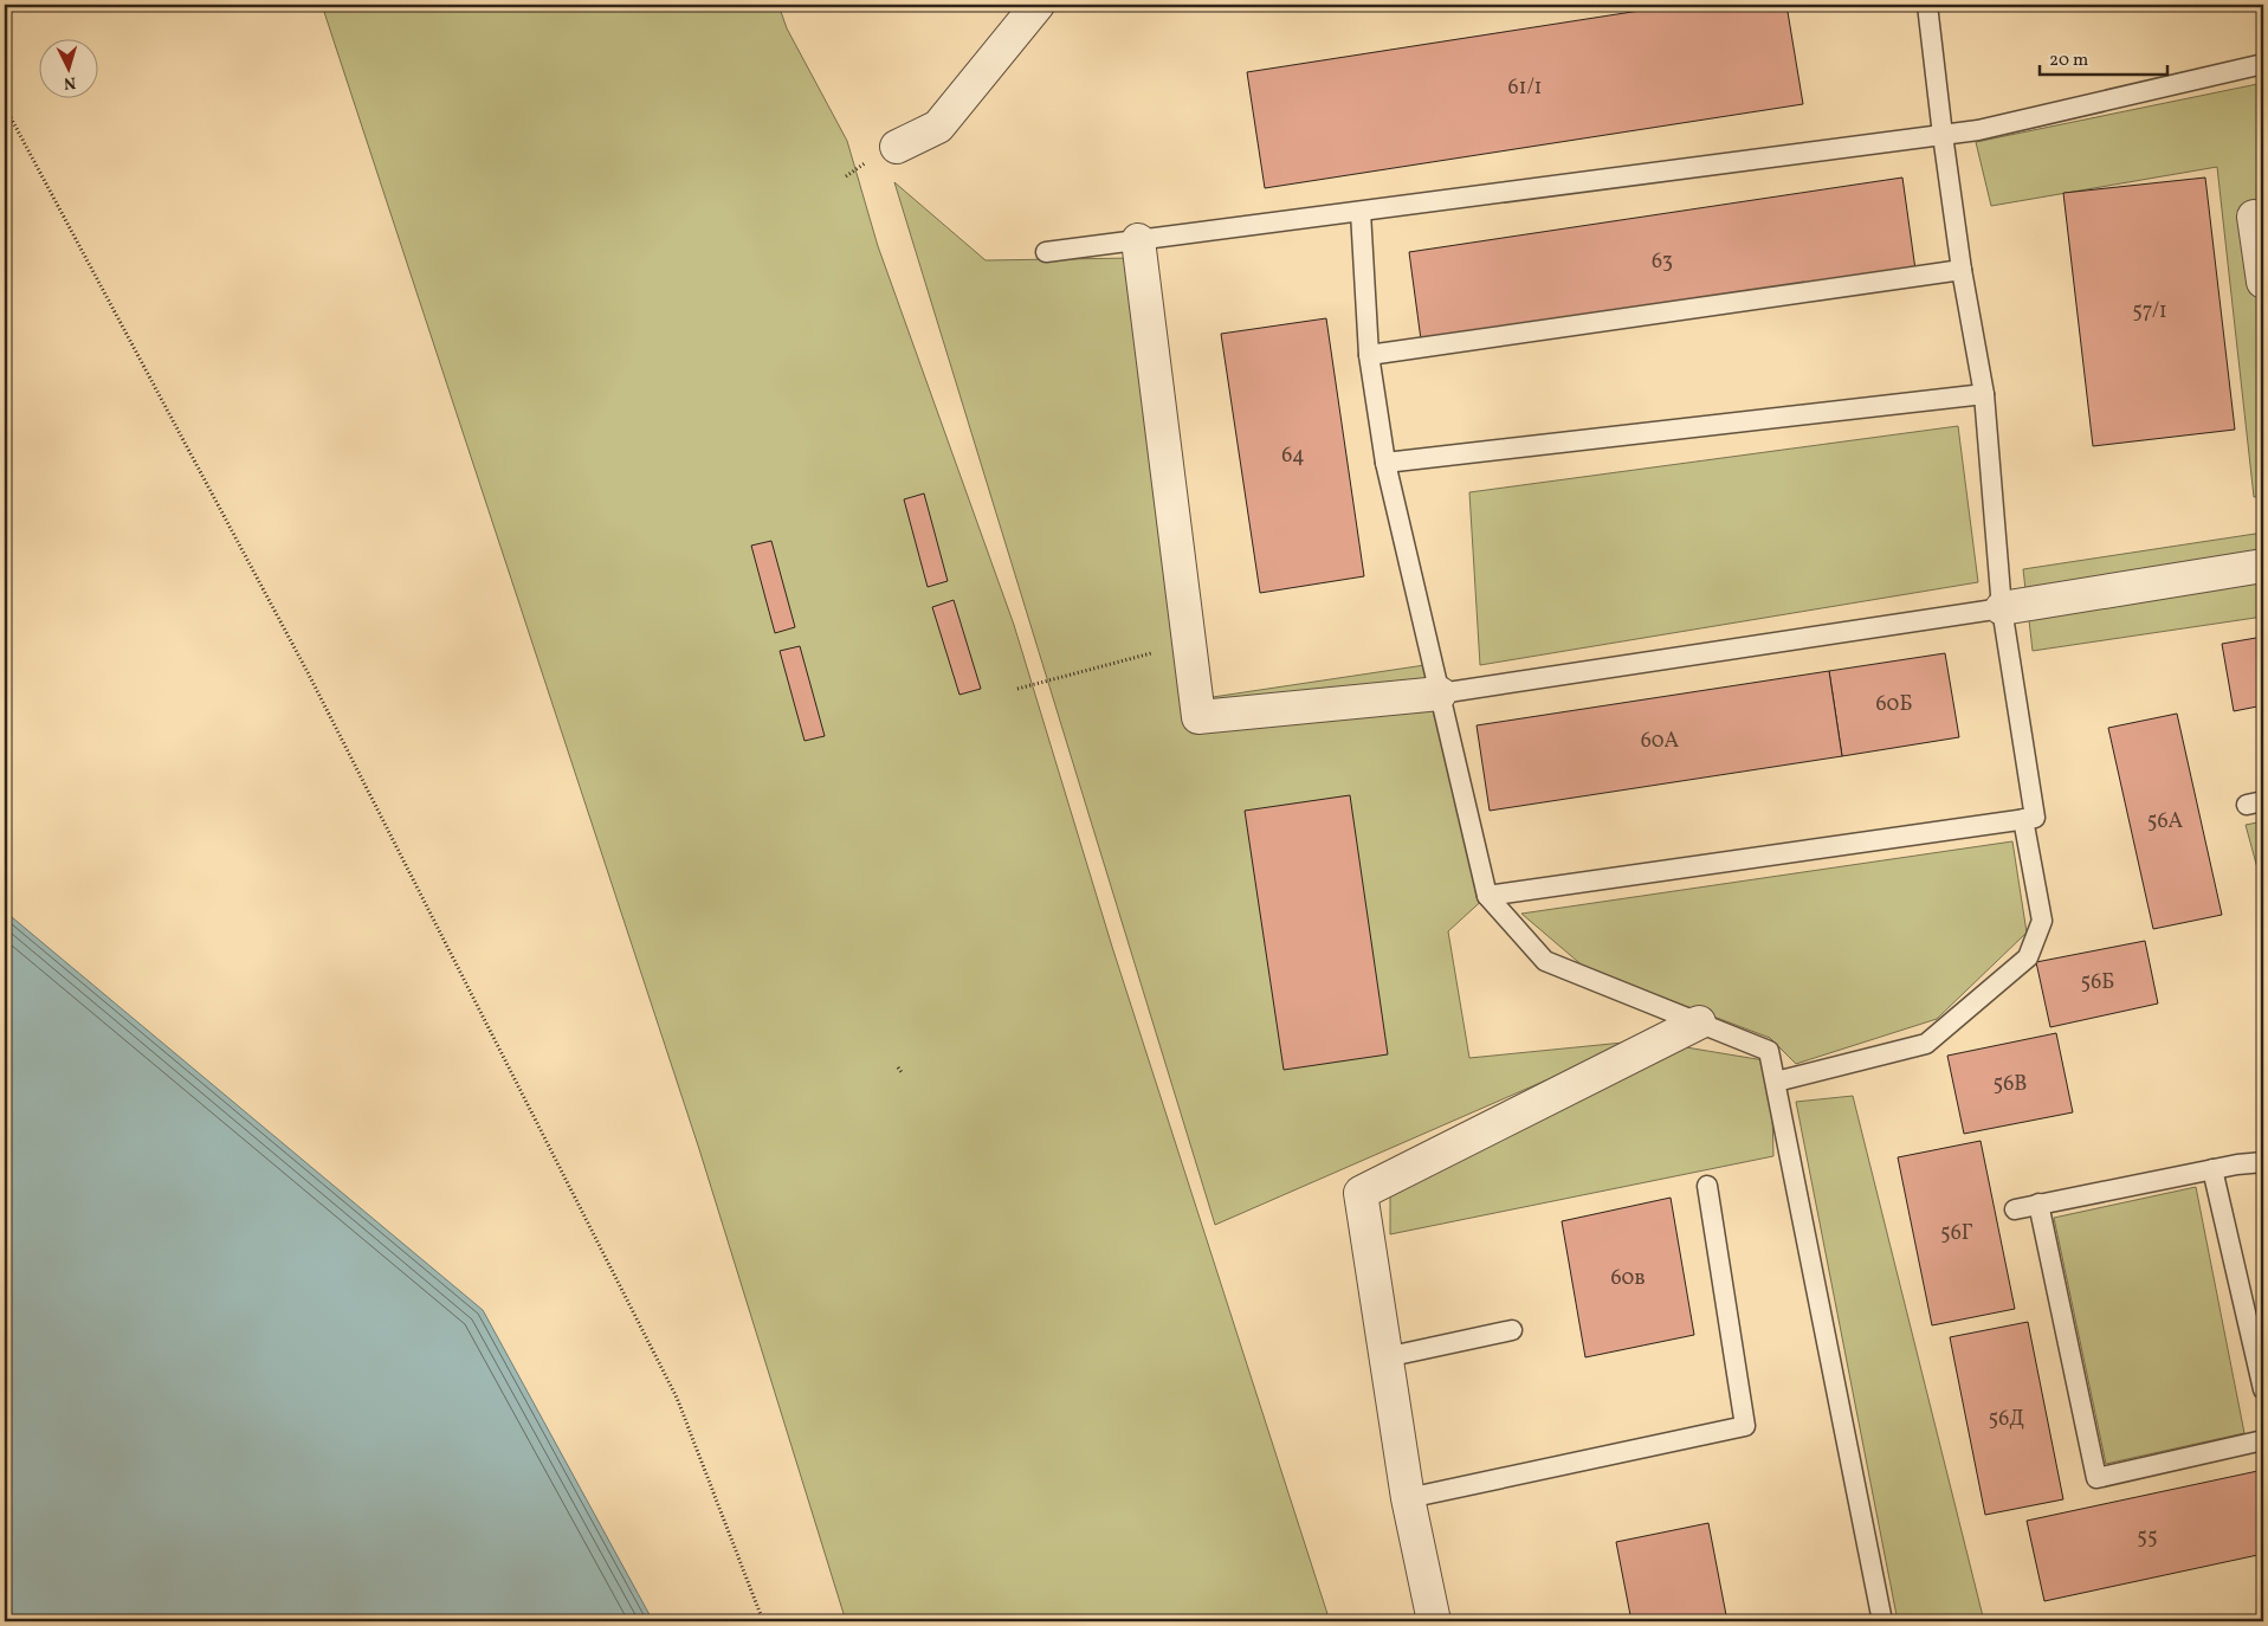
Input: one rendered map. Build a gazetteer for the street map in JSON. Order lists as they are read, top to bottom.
{
  "house_numbers": [
    "61/1",
    "63",
    "57/1",
    "64",
    "60Б",
    "60А",
    "56А",
    "56Б",
    "56В",
    "56Г",
    "60в",
    "56Д",
    "55"
  ],
  "scale_bar": "20 m",
  "north": "bottom"
}
